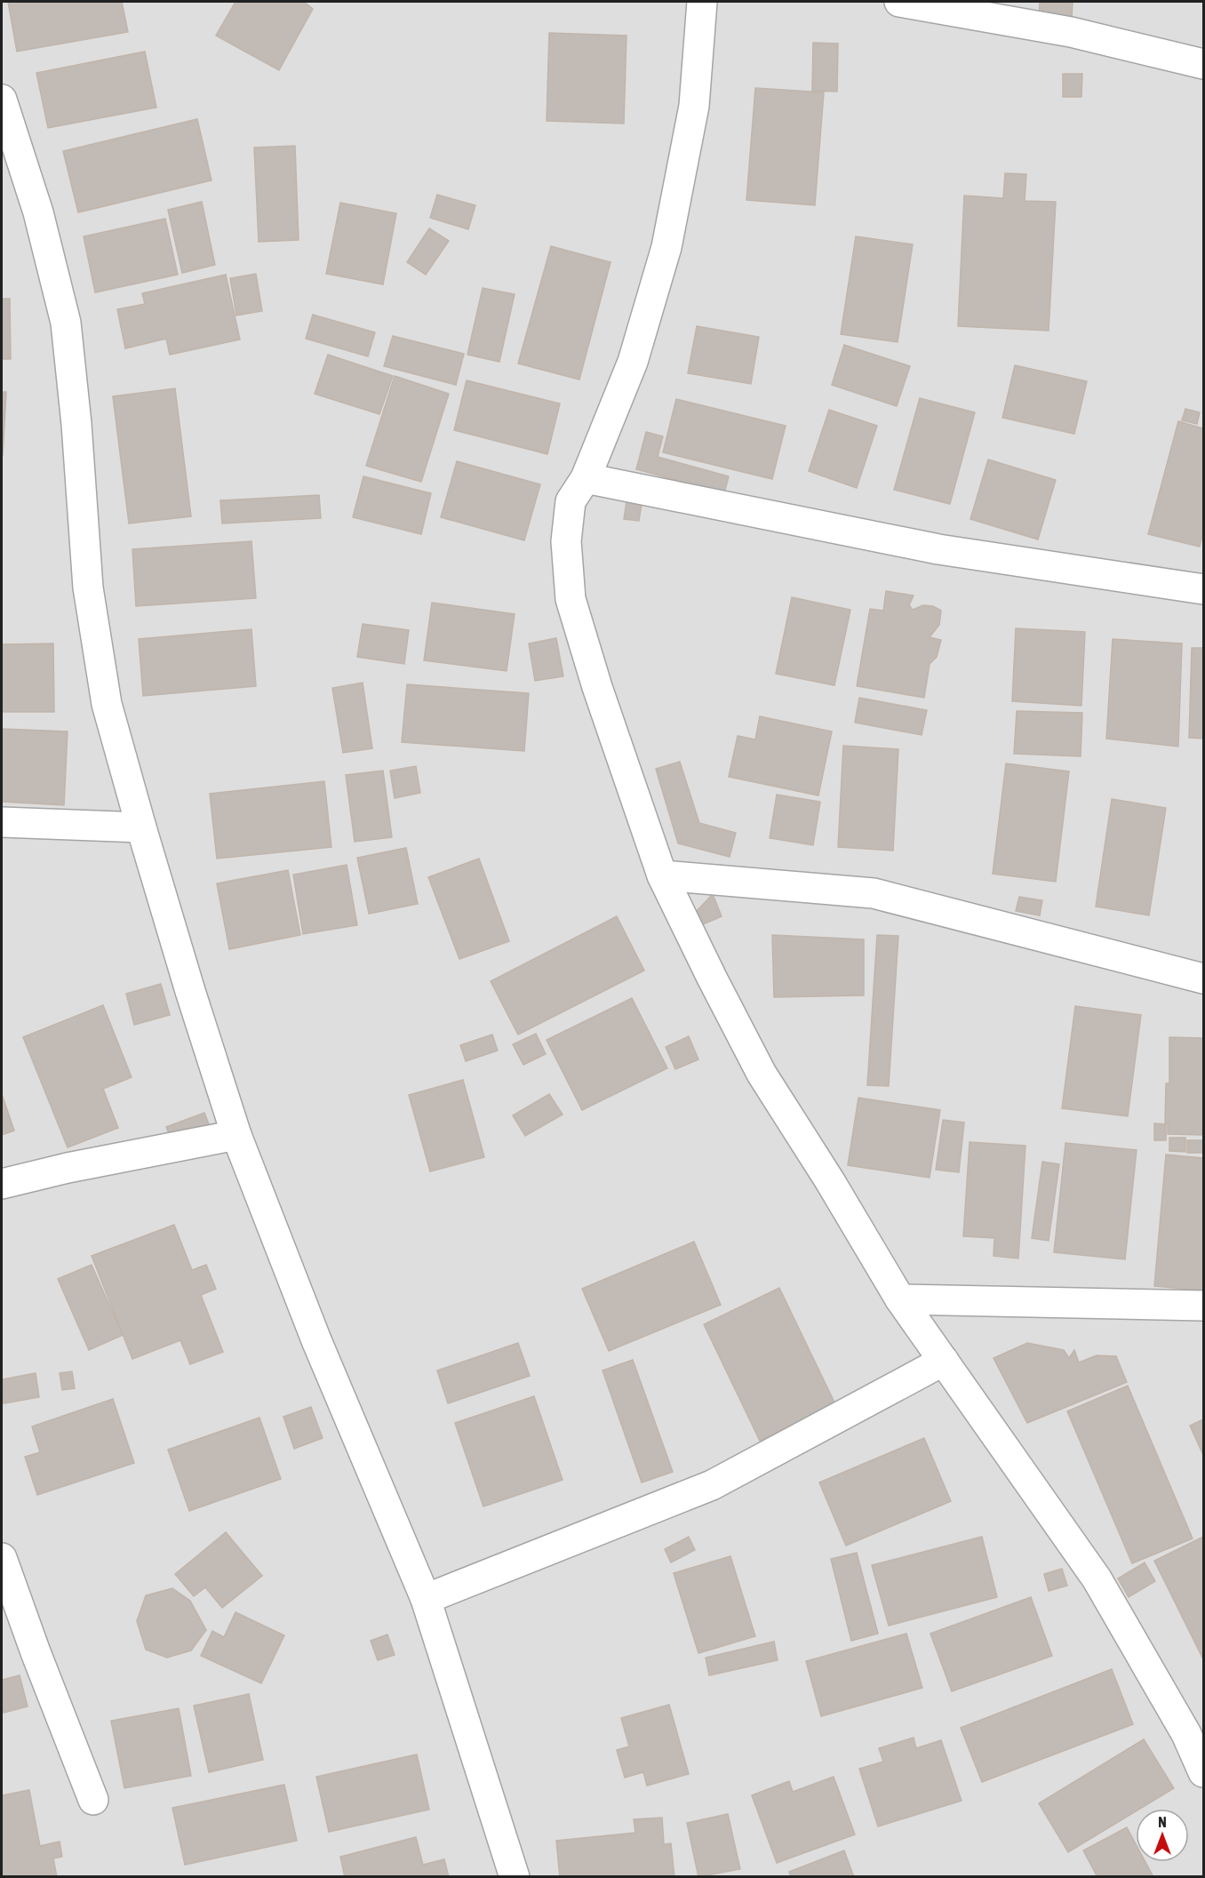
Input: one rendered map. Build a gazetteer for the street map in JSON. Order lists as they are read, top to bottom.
{
  "north": "top"
}
